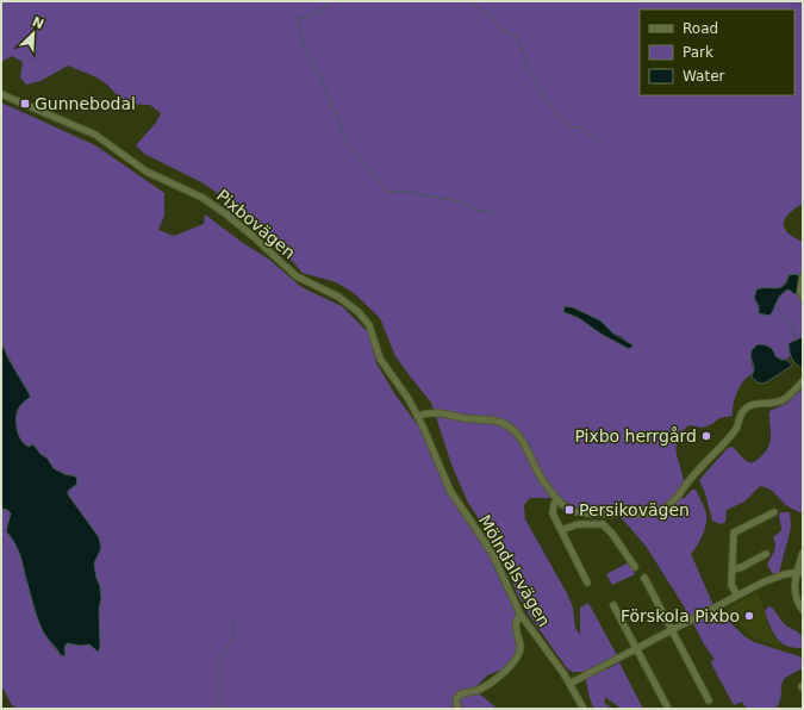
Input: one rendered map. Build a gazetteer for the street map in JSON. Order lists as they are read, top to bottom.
{
  "streets": {
    "street": ["Pixbovägen", "Mölndalsvägen"]
  },
  "crossings": [
    ["Pixbovägen", "Mölndalsvägen"]
  ],
  "places": {
    "transit": ["Gunnebodal", "Persikovägen"],
    "other": ["Pixbo herrgård", "Förskola Pixbo"]
  },
  "legend": ["Road", "Park", "Water"],
  "north": "top right"
}
